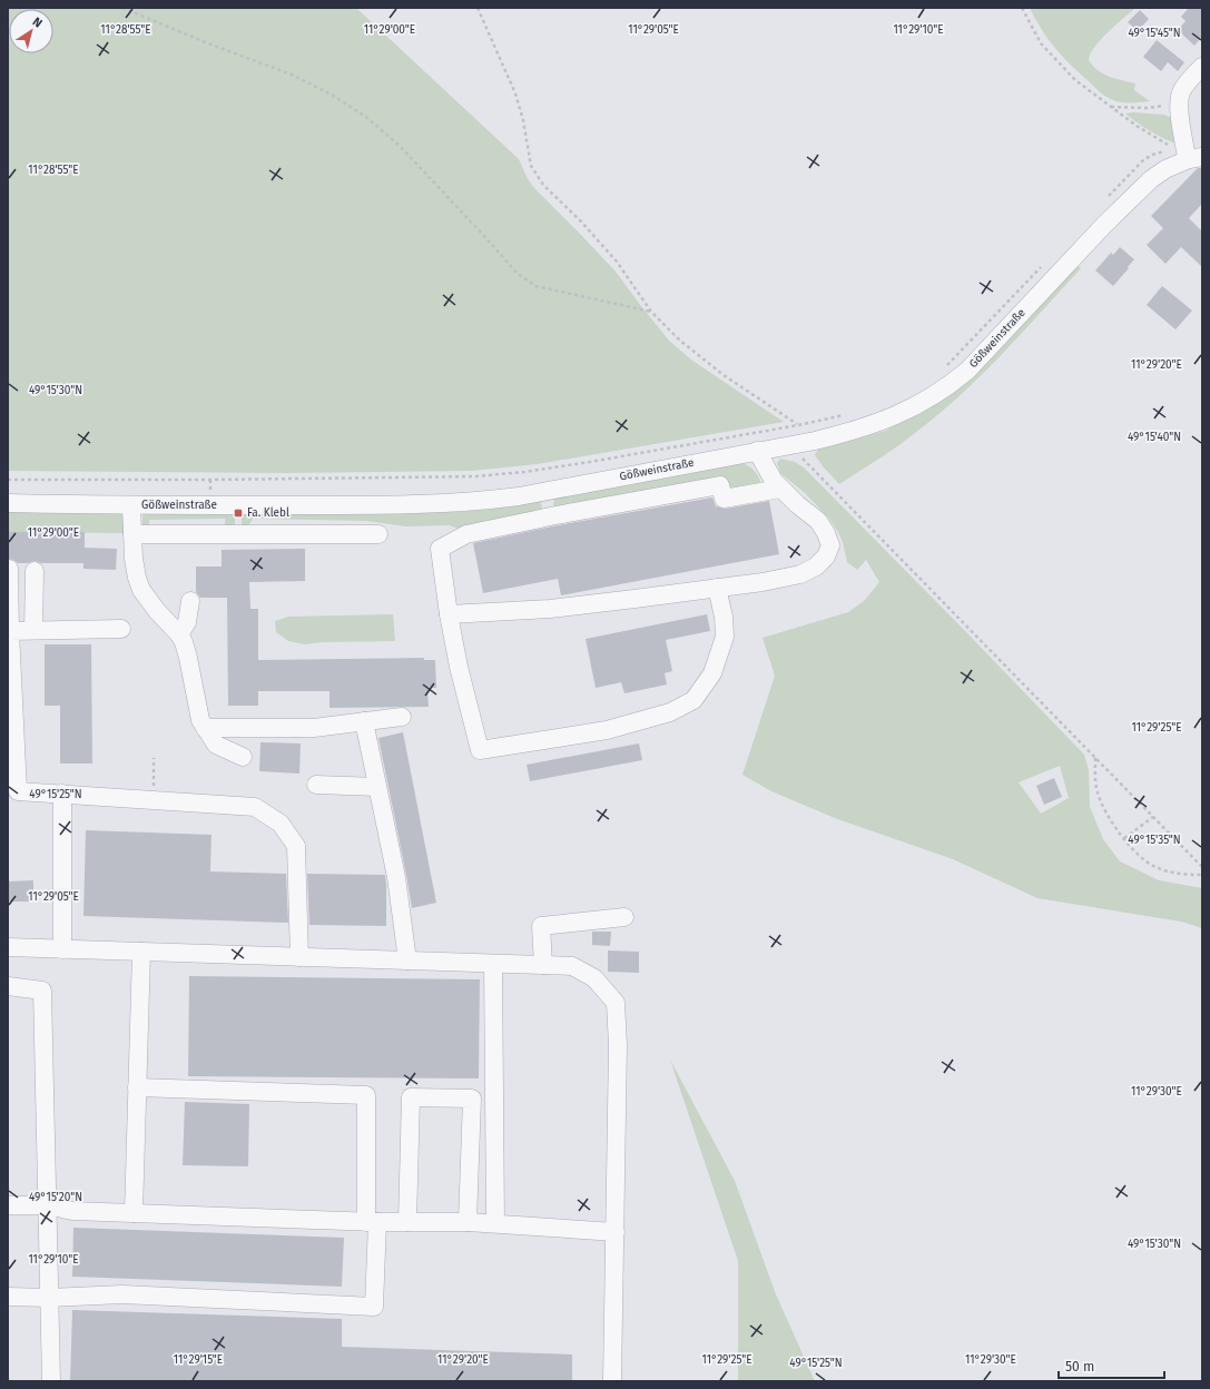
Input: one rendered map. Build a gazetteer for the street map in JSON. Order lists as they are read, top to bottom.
{
  "streets": {
    "street": ["Gößweinstraße"]
  },
  "places": {
    "transit": ["Fa. Klebl"]
  },
  "scale_bar": "50 m",
  "north": "top right",
  "coordinates": [
    "11°29'00\"E",
    "11°29'05\"E",
    "11°29'10\"E",
    "11°28'55\"E",
    "49°15'45\"N",
    "11°29'20\"E",
    "49°15'30\"N",
    "49°15'40\"N",
    "11°29'25\"E",
    "49°15'25\"N",
    "49°15'35\"N",
    "11°29'30\"E",
    "49°15'20\"N",
    "11°29'15\"E"
  ]
}
